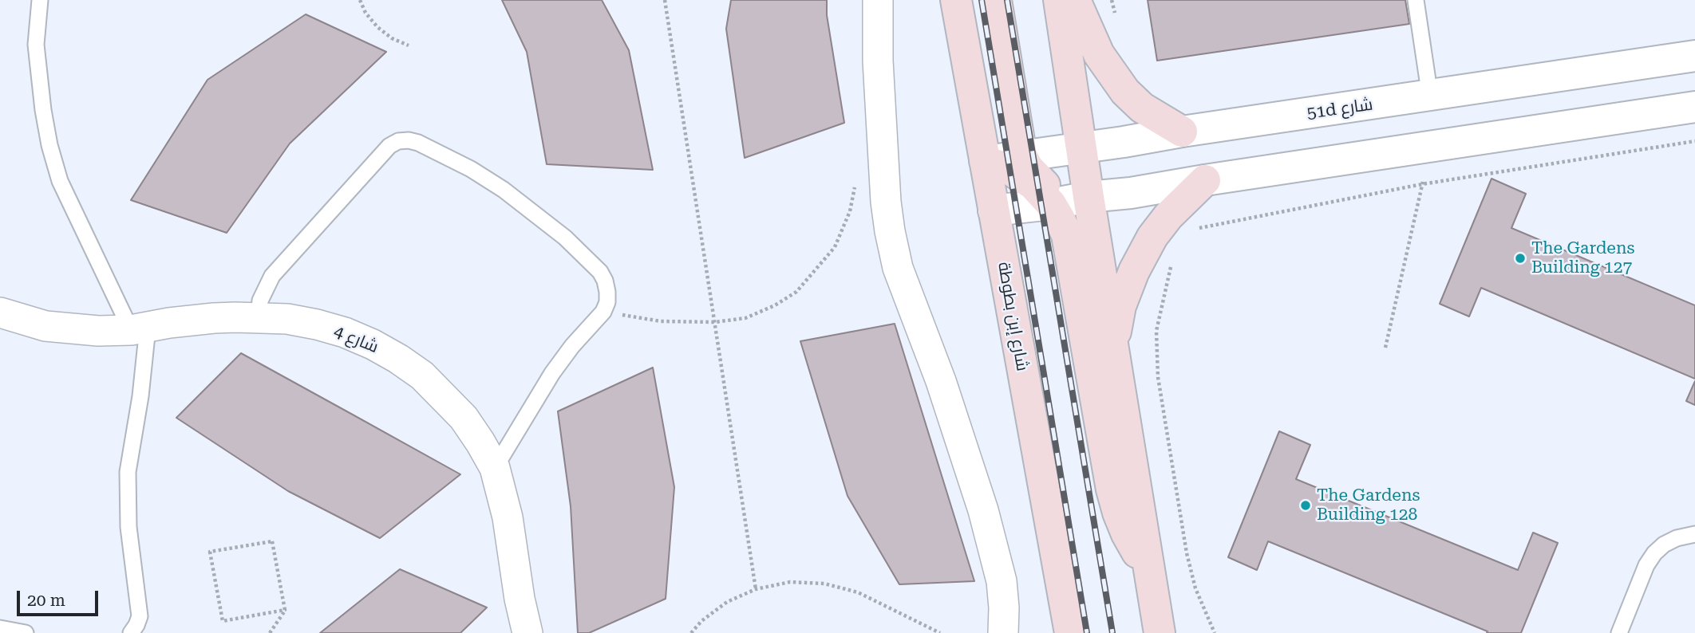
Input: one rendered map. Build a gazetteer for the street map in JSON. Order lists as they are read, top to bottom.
{
  "streets": {
    "main road": ["شارع إبن بطوطة"],
    "street": ["51d شارع", "شارع 4"]
  },
  "crossings": [
    ["51d شارع", "شارع إبن بطوطة"]
  ],
  "places": ["The Gardens Building 127", "The Gardens Building 128"],
  "scale_bar": "20 m"
}
